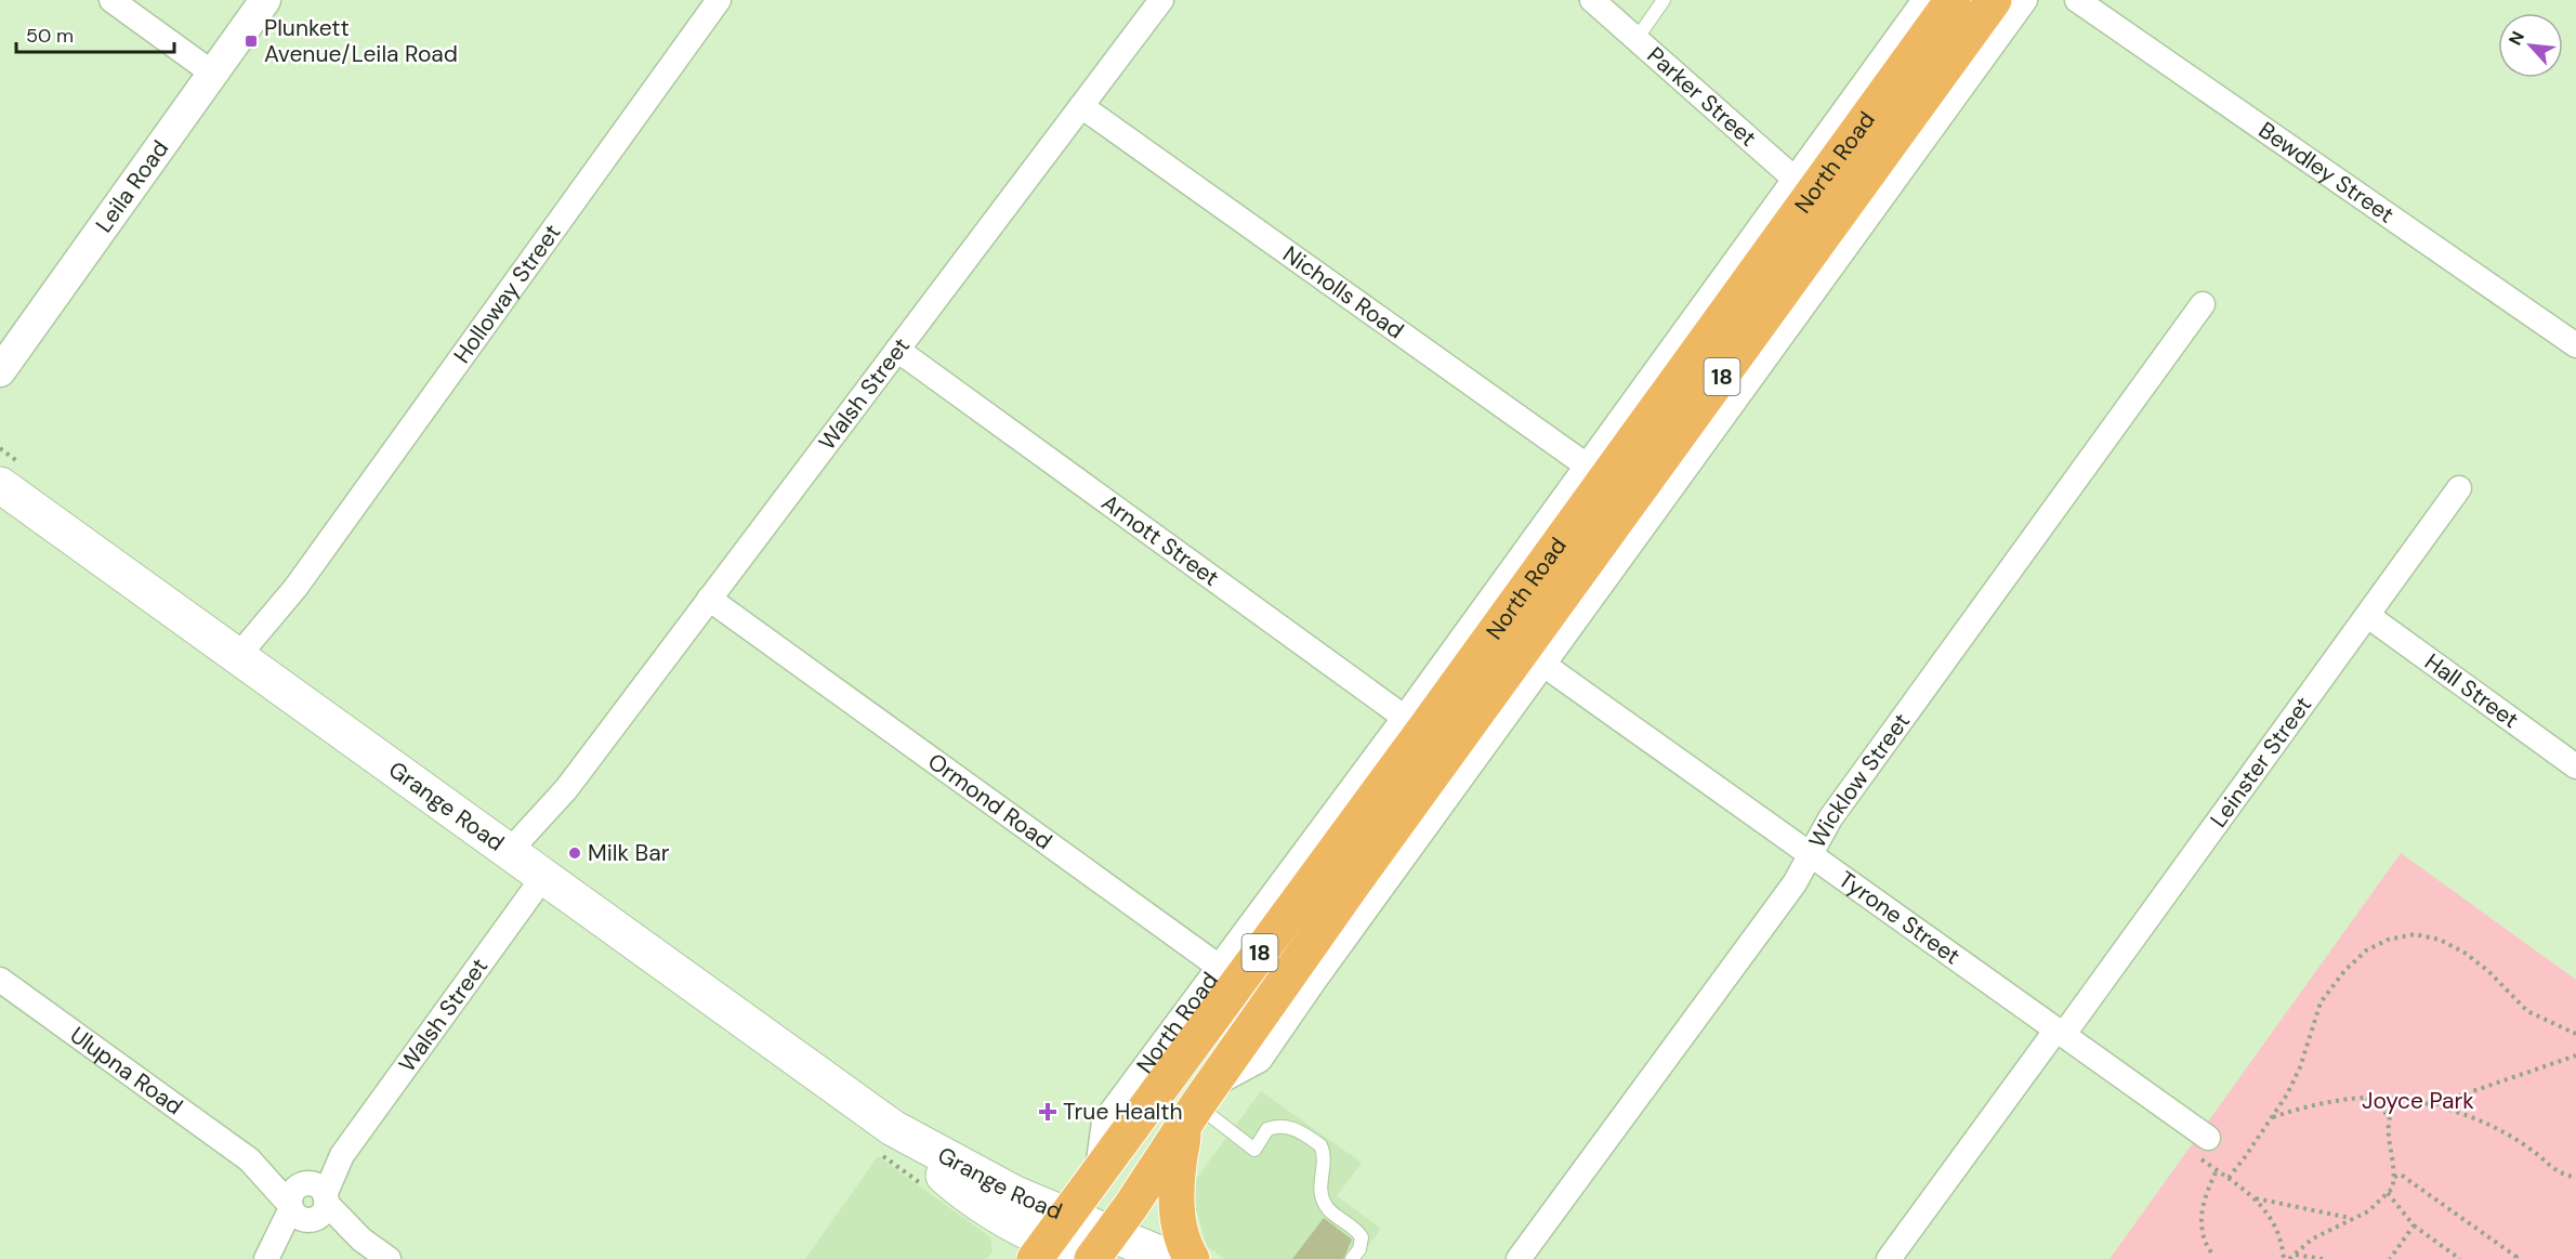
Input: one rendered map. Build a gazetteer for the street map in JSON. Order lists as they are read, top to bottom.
{
  "streets": {
    "highway": ["North Road", "18"],
    "main road": ["Grange Road"],
    "street": [
      "Parker Street",
      "Bewdley Street",
      "Leila Road",
      "Nicholls Road",
      "Holloway Street",
      "Walsh Street",
      "Arnott Street",
      "Hall Street",
      "Leinster Street",
      "Wicklow Street",
      "Ormond Road",
      "Tyrone Street",
      "Ulupna Road"
    ]
  },
  "crossings": [
    ["Parker Street", "North Road"],
    ["North Road", "Nicholls Road"],
    ["North Road", "Arnott Street"],
    ["North Road", "Ormond Road"],
    ["North Road", "Grange Road"],
    ["North Road", "Tyrone Street"],
    ["Nicholls Road", "Walsh Street"],
    ["Holloway Street", "Grange Road"],
    ["Walsh Street", "Arnott Street"],
    ["Walsh Street", "Ormond Road"],
    ["Walsh Street", "Grange Road"],
    ["Walsh Street", "Ulupna Road"],
    ["Hall Street", "Leinster Street"],
    ["Leinster Street", "Tyrone Street"],
    ["Wicklow Street", "Tyrone Street"]
  ],
  "parks": ["Joyce Park"],
  "places": {
    "transit": ["Plunkett Avenue/Leila Road"],
    "other": ["Milk Bar"],
    "health": ["True Health"]
  },
  "scale_bar": "50 m",
  "north": "top left"
}
